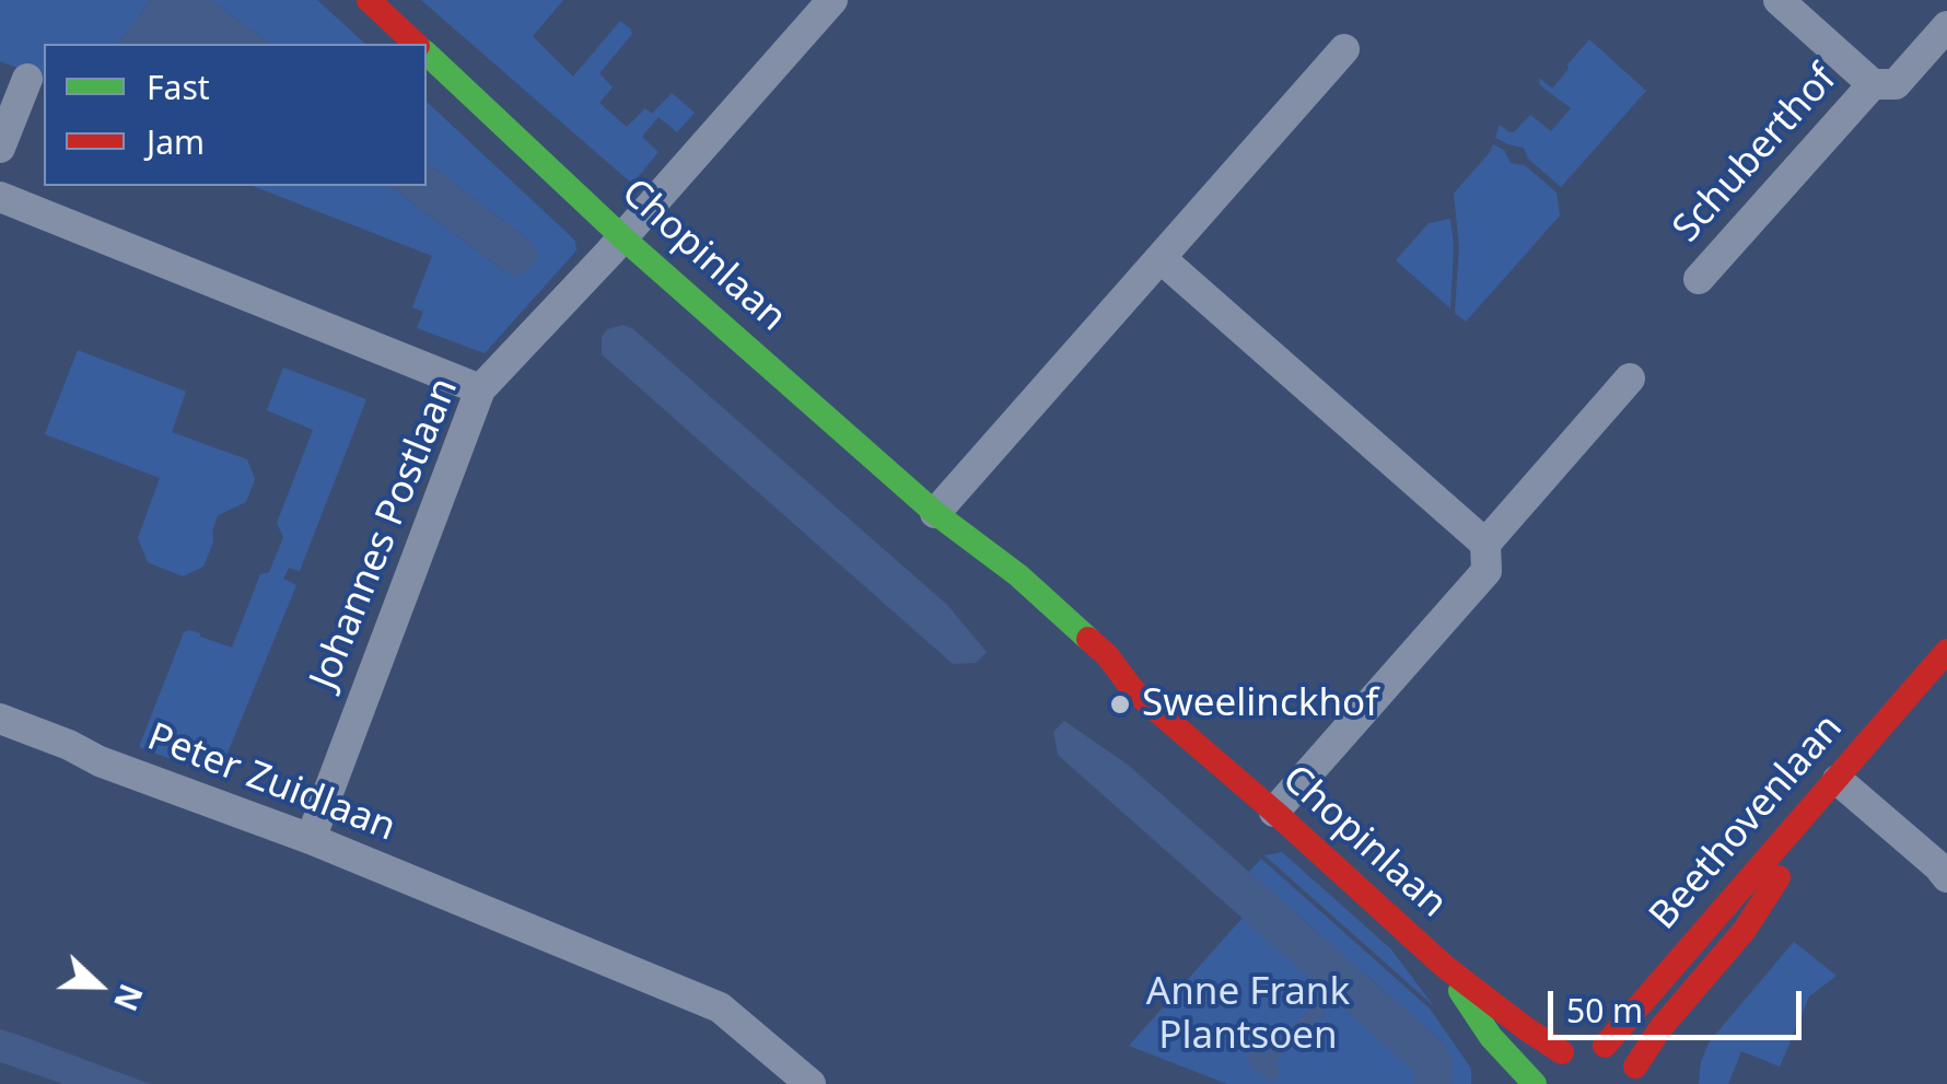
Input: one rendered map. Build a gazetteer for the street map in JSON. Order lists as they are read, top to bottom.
{
  "streets": {
    "main road": ["Chopinlaan", "Beethovenlaan"],
    "street": ["Schuberthof", "Johannes Postlaan", "Peter Zuidlaan"]
  },
  "crossings": [
    ["Chopinlaan", "Johannes Postlaan"],
    ["Johannes Postlaan", "Peter Zuidlaan"]
  ],
  "parks": ["Anne Frank Plantsoen"],
  "places": ["Sweelinckhof"],
  "legend": ["Fast", "Jam"],
  "scale_bar": "50 m",
  "north": "right"
}
